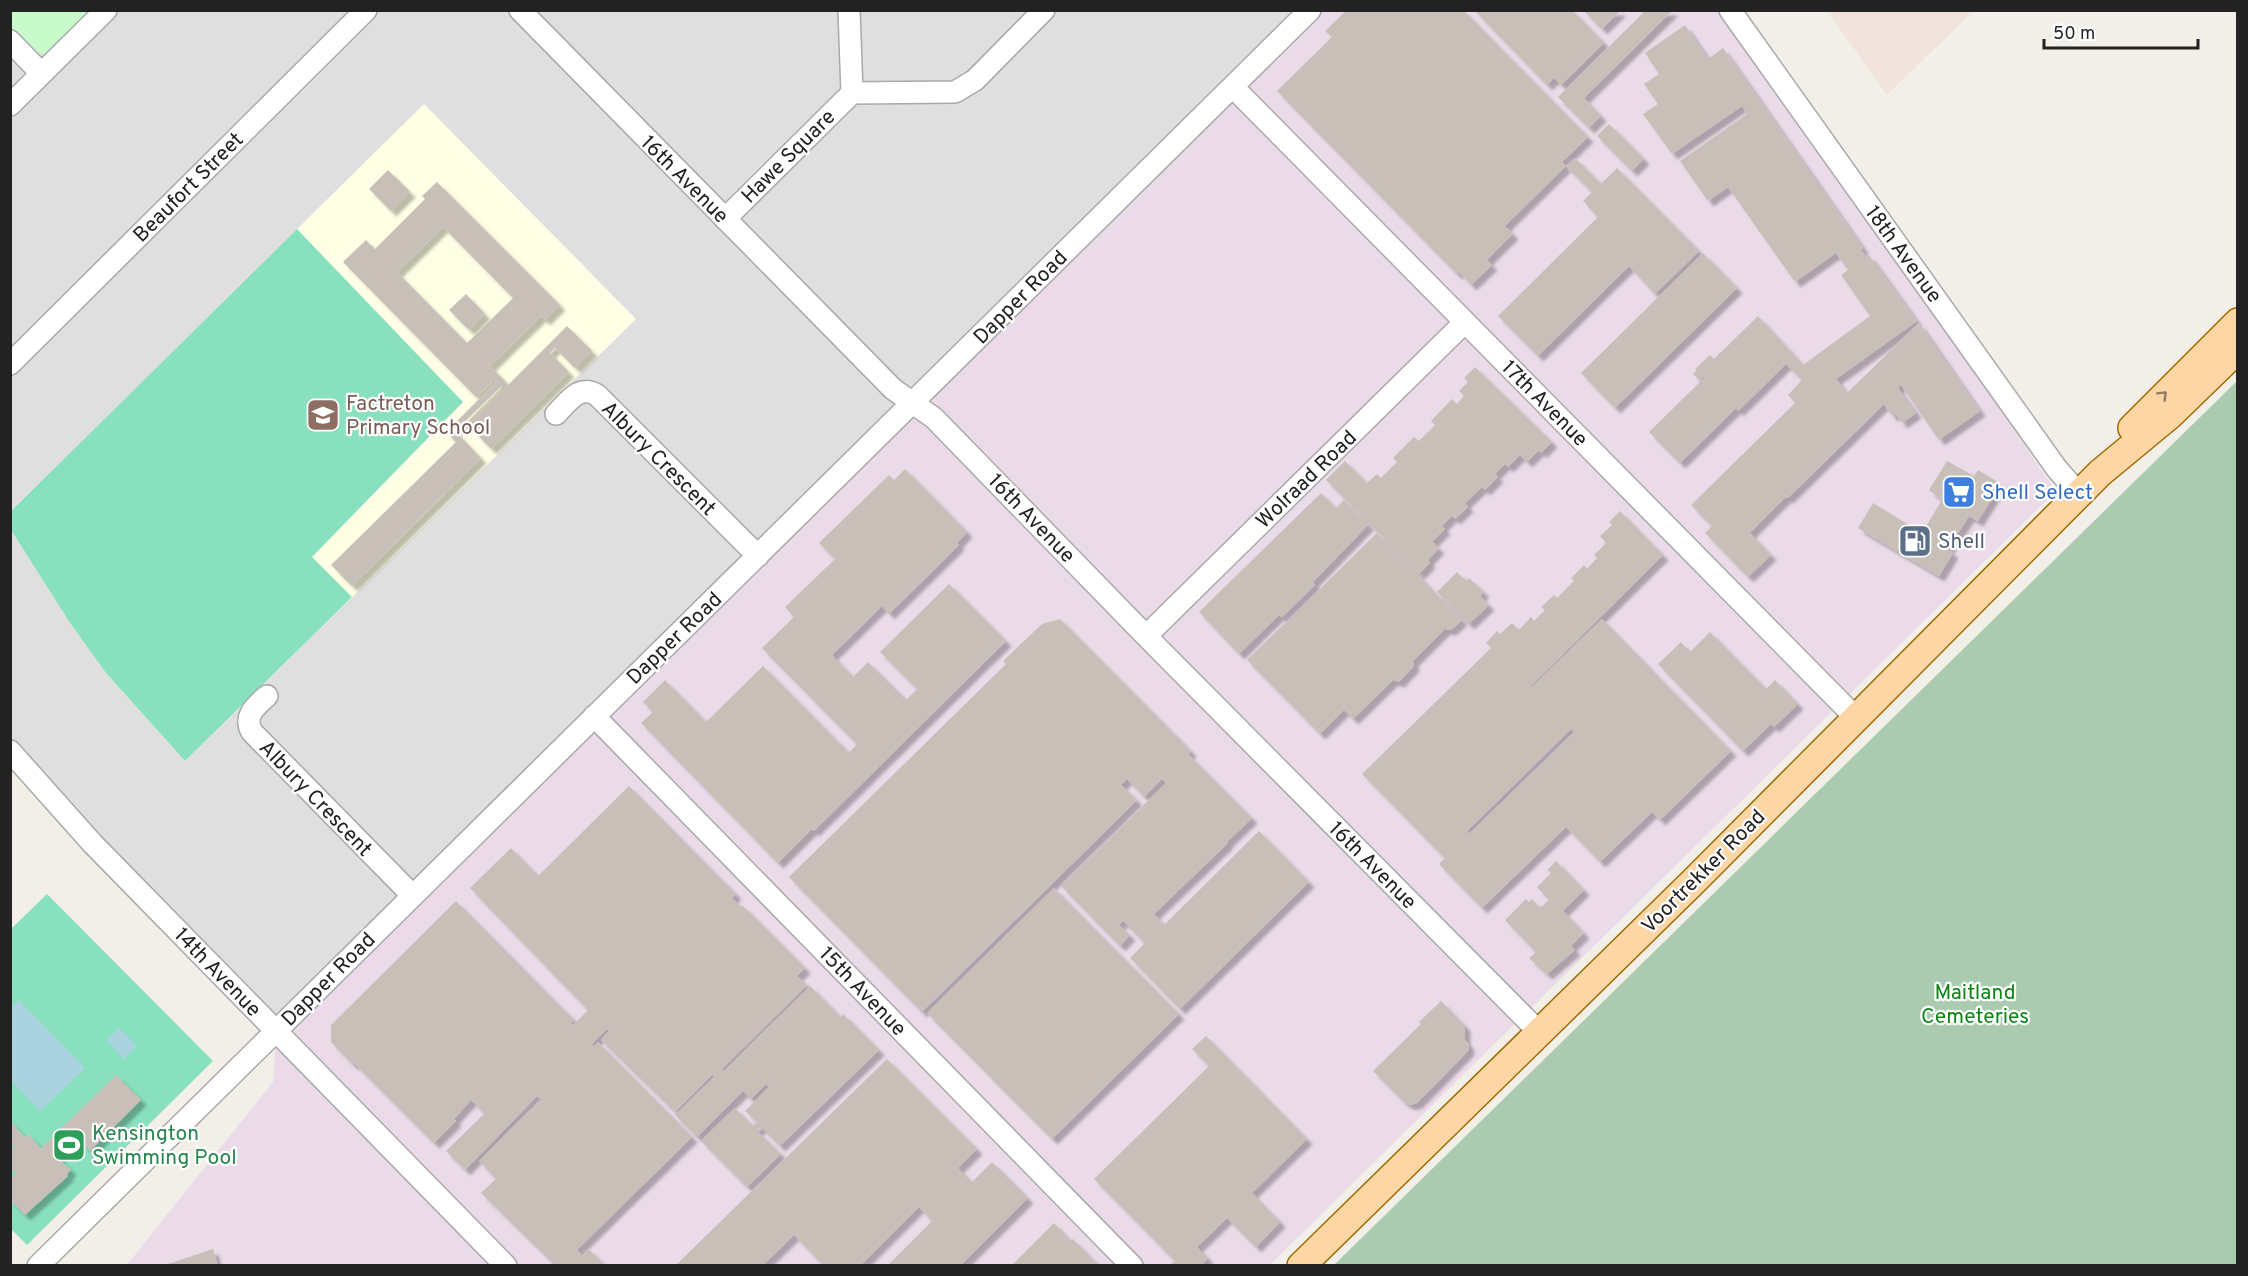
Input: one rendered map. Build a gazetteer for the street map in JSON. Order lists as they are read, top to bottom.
{
  "streets": {
    "main road": ["Voortrekker Road"],
    "street": [
      "Hawe Square",
      "16th Avenue",
      "Beaufort Street",
      "18th Avenue",
      "Dapper Road",
      "17th Avenue",
      "Albury Crescent",
      "Wolraad Road",
      "14th Avenue",
      "15th Avenue"
    ]
  },
  "crossings": [
    ["Hawe Square", "16th Avenue"],
    ["16th Avenue", "Dapper Road"],
    ["16th Avenue", "Wolraad Road"],
    ["16th Avenue", "Voortrekker Road"],
    ["18th Avenue", "Voortrekker Road"],
    ["Dapper Road", "17th Avenue"],
    ["Dapper Road", "Albury Crescent"],
    ["Dapper Road", "14th Avenue"],
    ["Dapper Road", "15th Avenue"],
    ["17th Avenue", "Wolraad Road"],
    ["17th Avenue", "Voortrekker Road"]
  ],
  "parks": ["Maitland Cemeteries"],
  "places": {
    "school or university": ["Factreton Primary School"],
    "supermarket": ["Shell Select"],
    "fuel station": ["Shell"],
    "sports": ["Kensington Swimming Pool"]
  },
  "scale_bar": "50 m"
}
